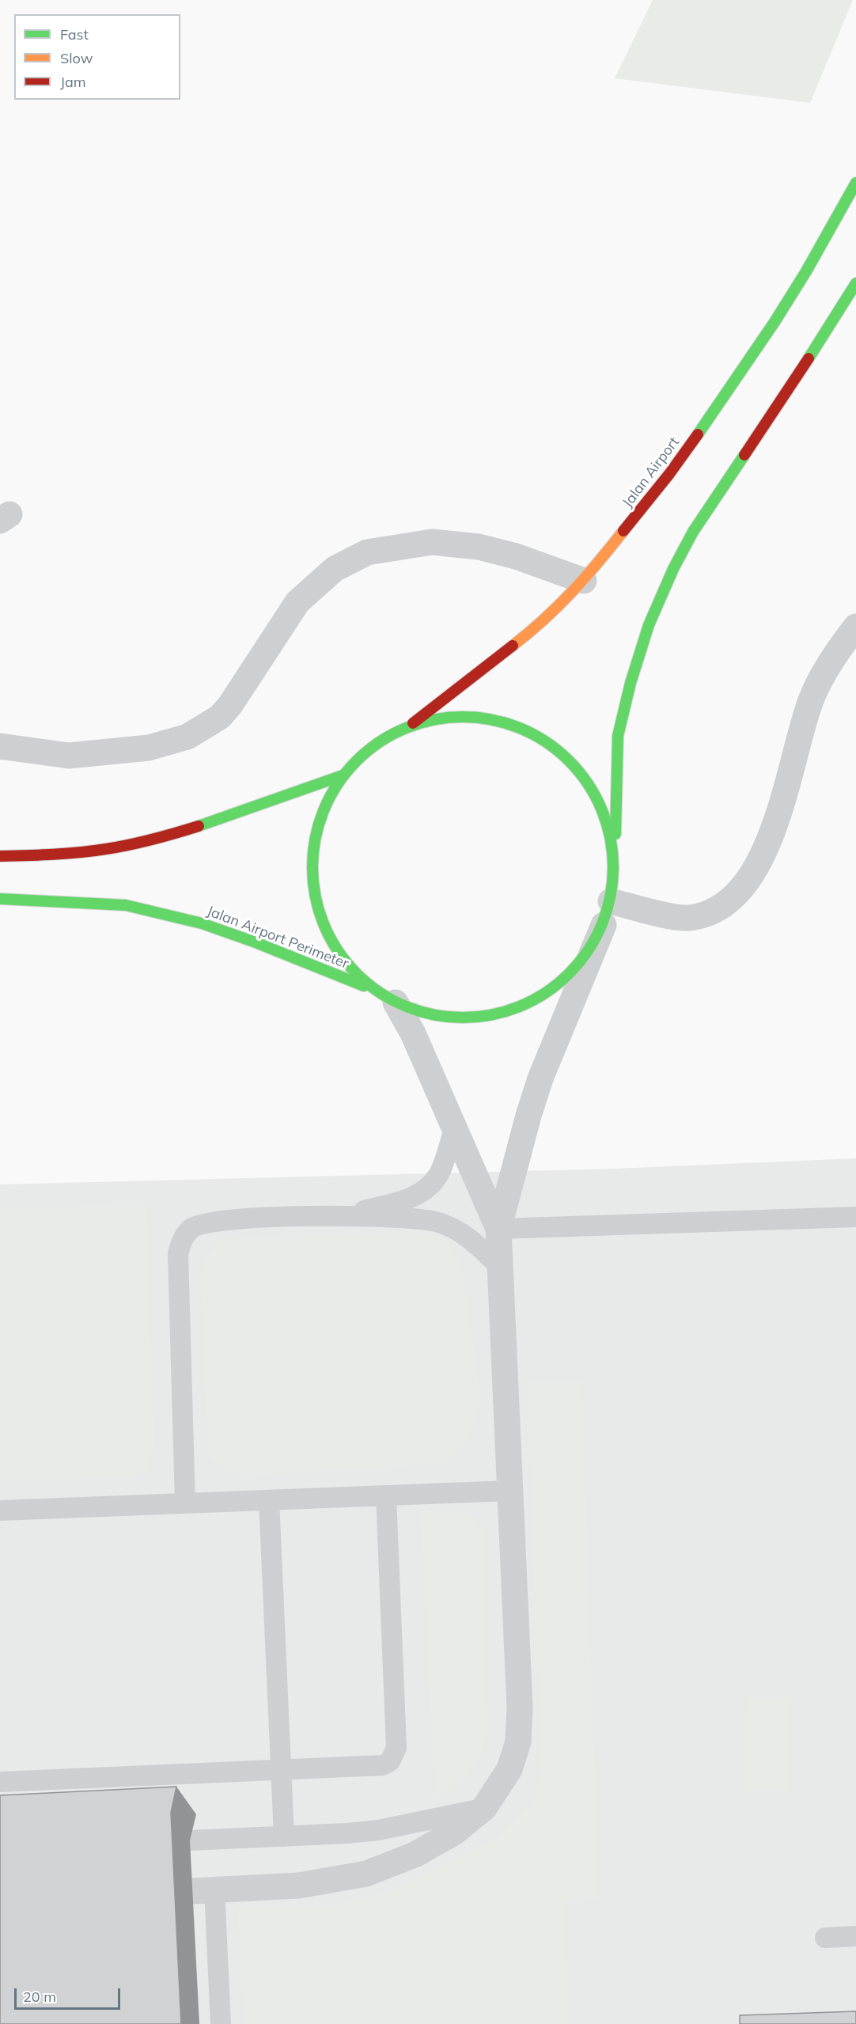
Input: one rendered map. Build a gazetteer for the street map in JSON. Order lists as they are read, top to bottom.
{
  "streets": {
    "main road": ["Jalan Airport", "Jalan Airport Perimeter"]
  },
  "legend": ["Fast", "Slow", "Jam"],
  "scale_bar": "20 m"
}
